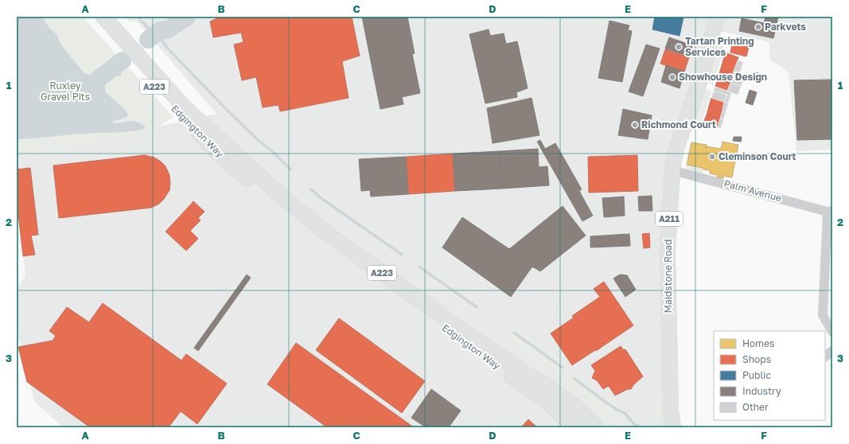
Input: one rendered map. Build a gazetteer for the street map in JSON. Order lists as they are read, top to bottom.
{
  "streets": {
    "main road": [
      "A223",
      "Edgington Way",
      "A211",
      "Maidstone Road"
    ],
    "street": ["Palm Avenue"]
  },
  "crossings": [
    ["Palm Avenue", "Maidstone Road"]
  ],
  "parks": ["Ruxley Gravel Pits"],
  "places": [
    "Parkvets",
    "Tartan Printing Services",
    "Showhouse Design",
    "Richmond Court",
    "Cleminson Court"
  ],
  "legend": [
    "Homes",
    "Shops",
    "Public",
    "Industry",
    "Other"
  ],
  "grid": {
    "columns": [
      "A",
      "B",
      "C",
      "D",
      "E",
      "F"
    ],
    "rows": ["1", "2", "3"]
  }
}
